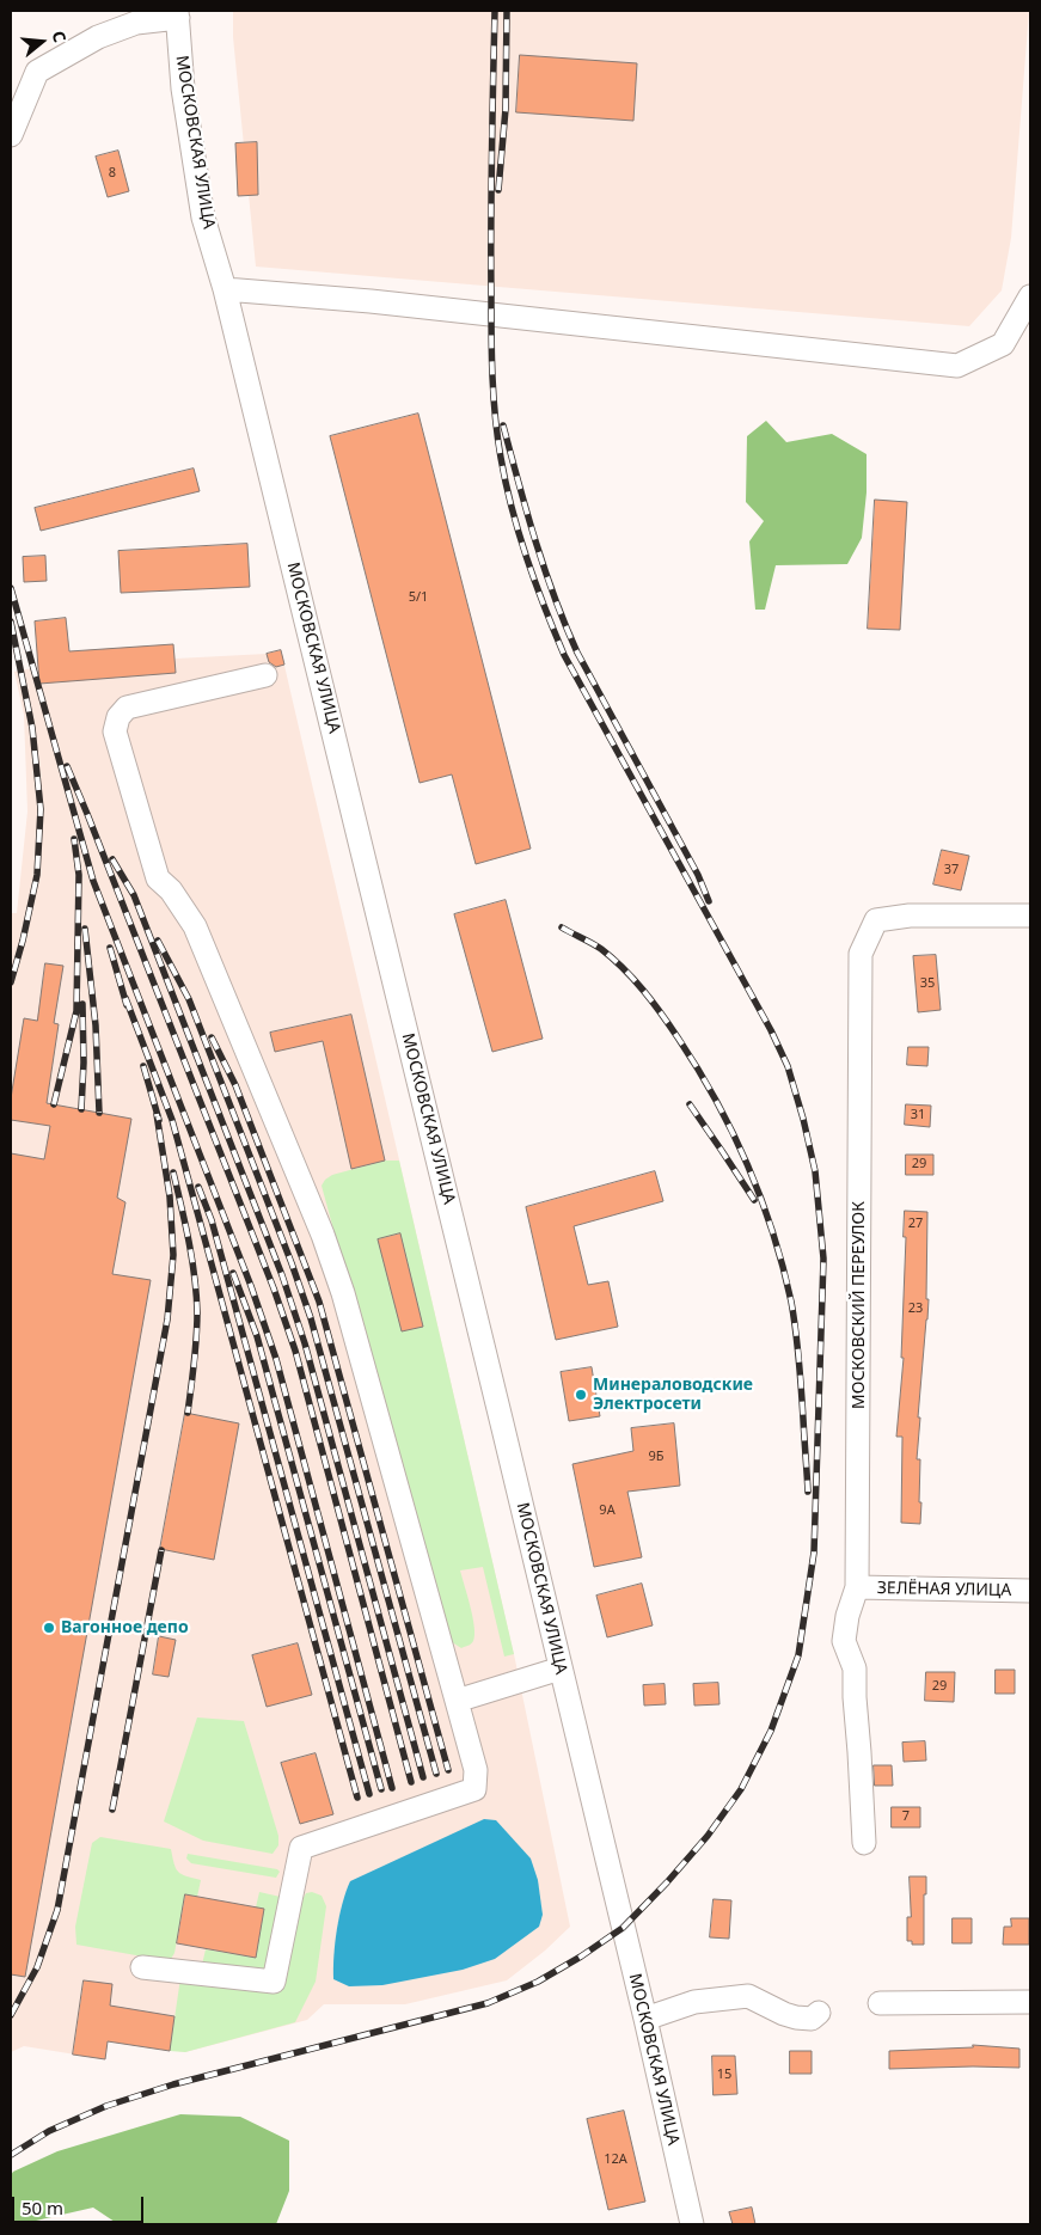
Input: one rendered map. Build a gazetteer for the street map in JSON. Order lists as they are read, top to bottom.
{
  "streets": {
    "street": ["МОСКОВСКАЯ УЛИЦА", "МОСКОВСКИЙ ПЕРЕУЛОК", "ЗЕЛЁНАЯ УЛИЦА"]
  },
  "crossings": [
    ["МОСКОВСКИЙ ПЕРЕУЛОК", "ЗЕЛЁНАЯ УЛИЦА"]
  ],
  "places": ["Минераловодские Электросети", "Вагонное депо"],
  "house_numbers": [
    "8",
    "5/1",
    "37",
    "35",
    "31",
    "29",
    "27",
    "23",
    "9Б",
    "9А",
    "29",
    "7",
    "15",
    "12А"
  ],
  "scale_bar": "50 m",
  "north": "right"
}
